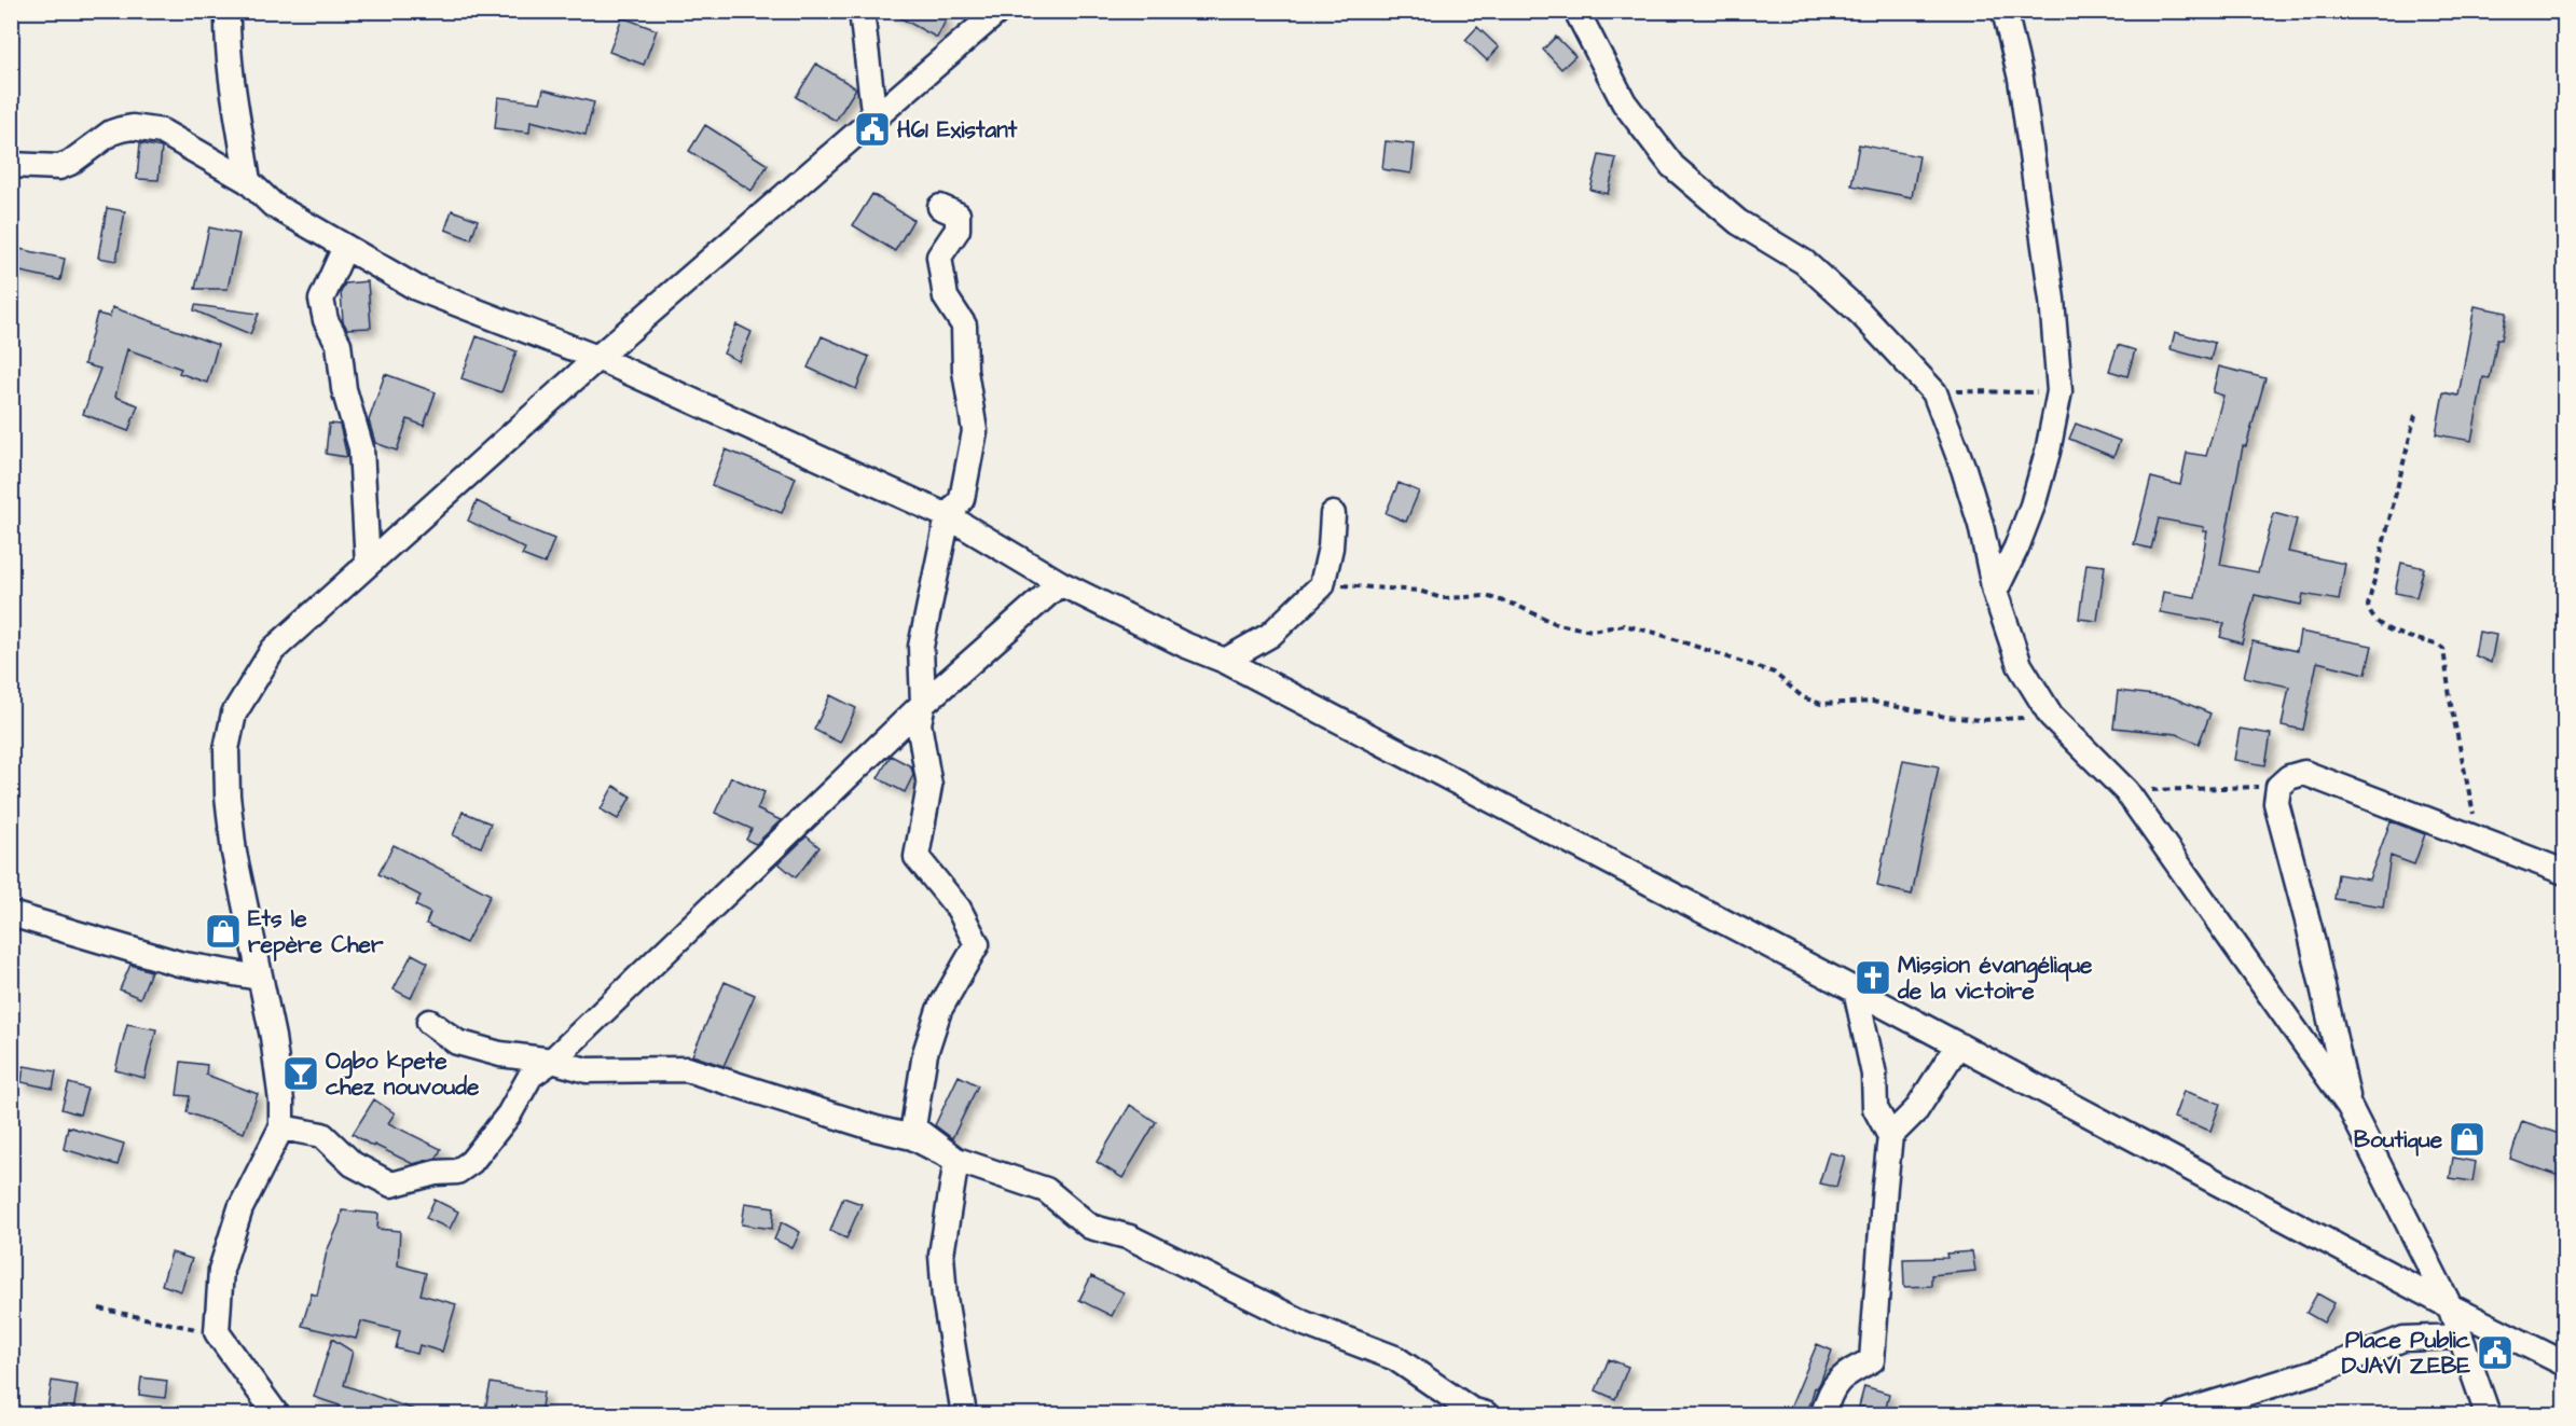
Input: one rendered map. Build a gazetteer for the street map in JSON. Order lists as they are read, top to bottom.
{
  "places": {
    "public building": ["H61 Existant", "Place Public DJAVI ZEBE"],
    "shop": ["Ets le repère Cher", "Boutique"],
    "church": ["Mission évangélique de la victoire"],
    "bar": ["Ogbo kpete chez nouvoude"]
  }
}
